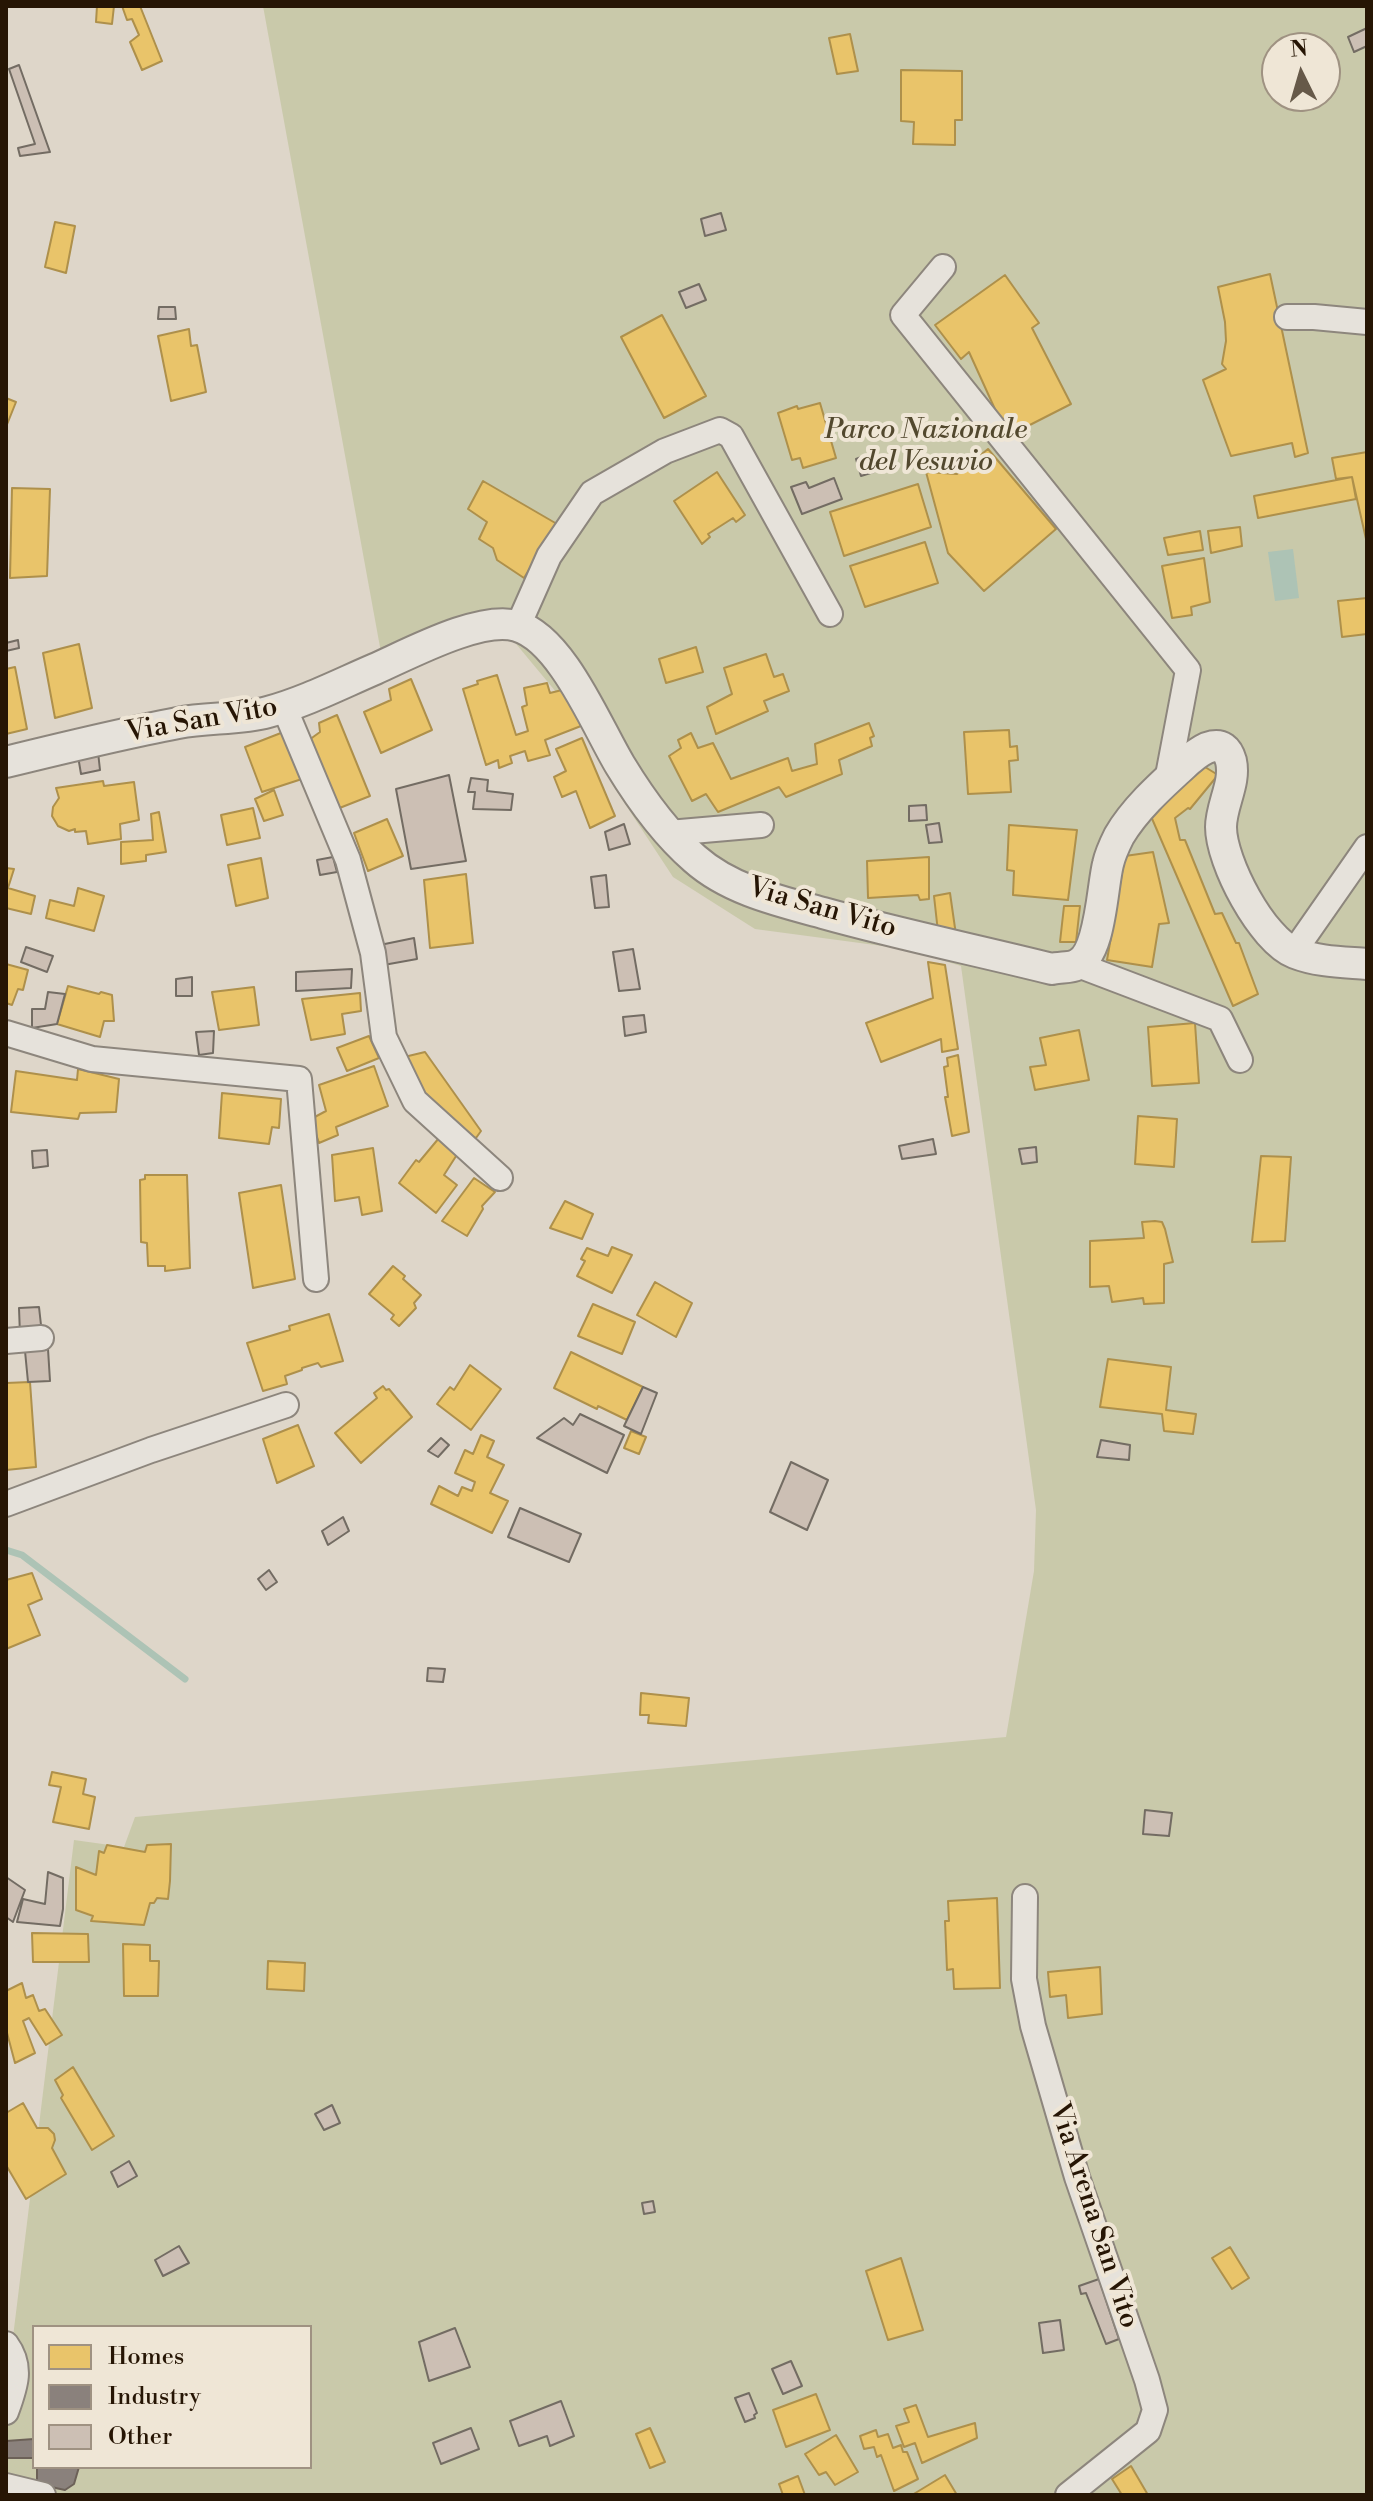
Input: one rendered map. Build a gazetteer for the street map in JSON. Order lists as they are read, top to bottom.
{
  "streets": {
    "street": ["Via San Vito", "Via Arena San Vito"]
  },
  "parks": ["Parco Nazionale del Vesuvio"],
  "legend": ["Homes", "Industry", "Other"],
  "north": "top"
}
